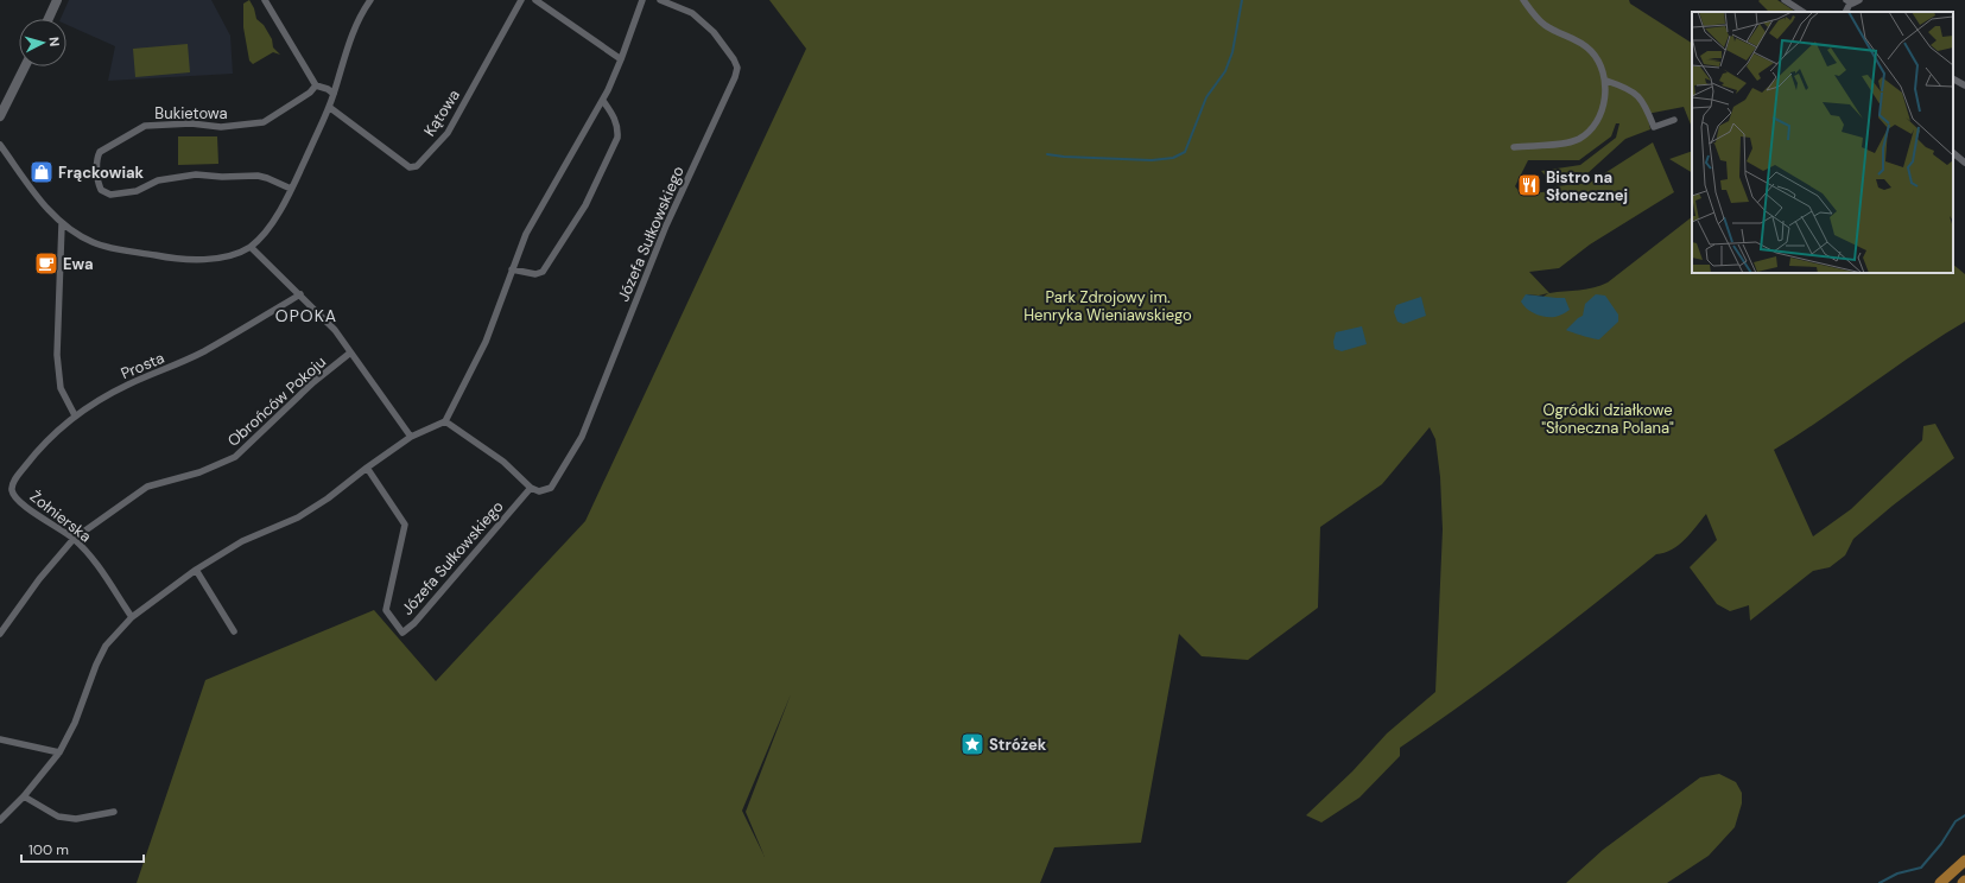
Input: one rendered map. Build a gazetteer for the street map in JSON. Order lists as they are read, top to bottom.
{
  "streets": {
    "street": [
      "Bukietowa",
      "Kątowa",
      "Józefa Sułkowskiego",
      "Prosta",
      "Obrońców Pokoju",
      "Żołnierska"
    ]
  },
  "crossings": [
    ["Prosta", "Żołnierska"],
    ["Obrońców Pokoju", "Żołnierska"]
  ],
  "districts": ["OPOKA"],
  "parks": ["Park Zdrojowy im. Henryka Wieniawskiego", "Ogródki działkowe \"Słoneczna Polana\""],
  "places": {
    "shop": ["Frąckowiak"],
    "restaurant": ["Bistro na Słonecznej"],
    "cafe": ["Ewa"],
    "place": ["Stróżek"]
  },
  "scale_bar": "100 m",
  "north": "right"
}
